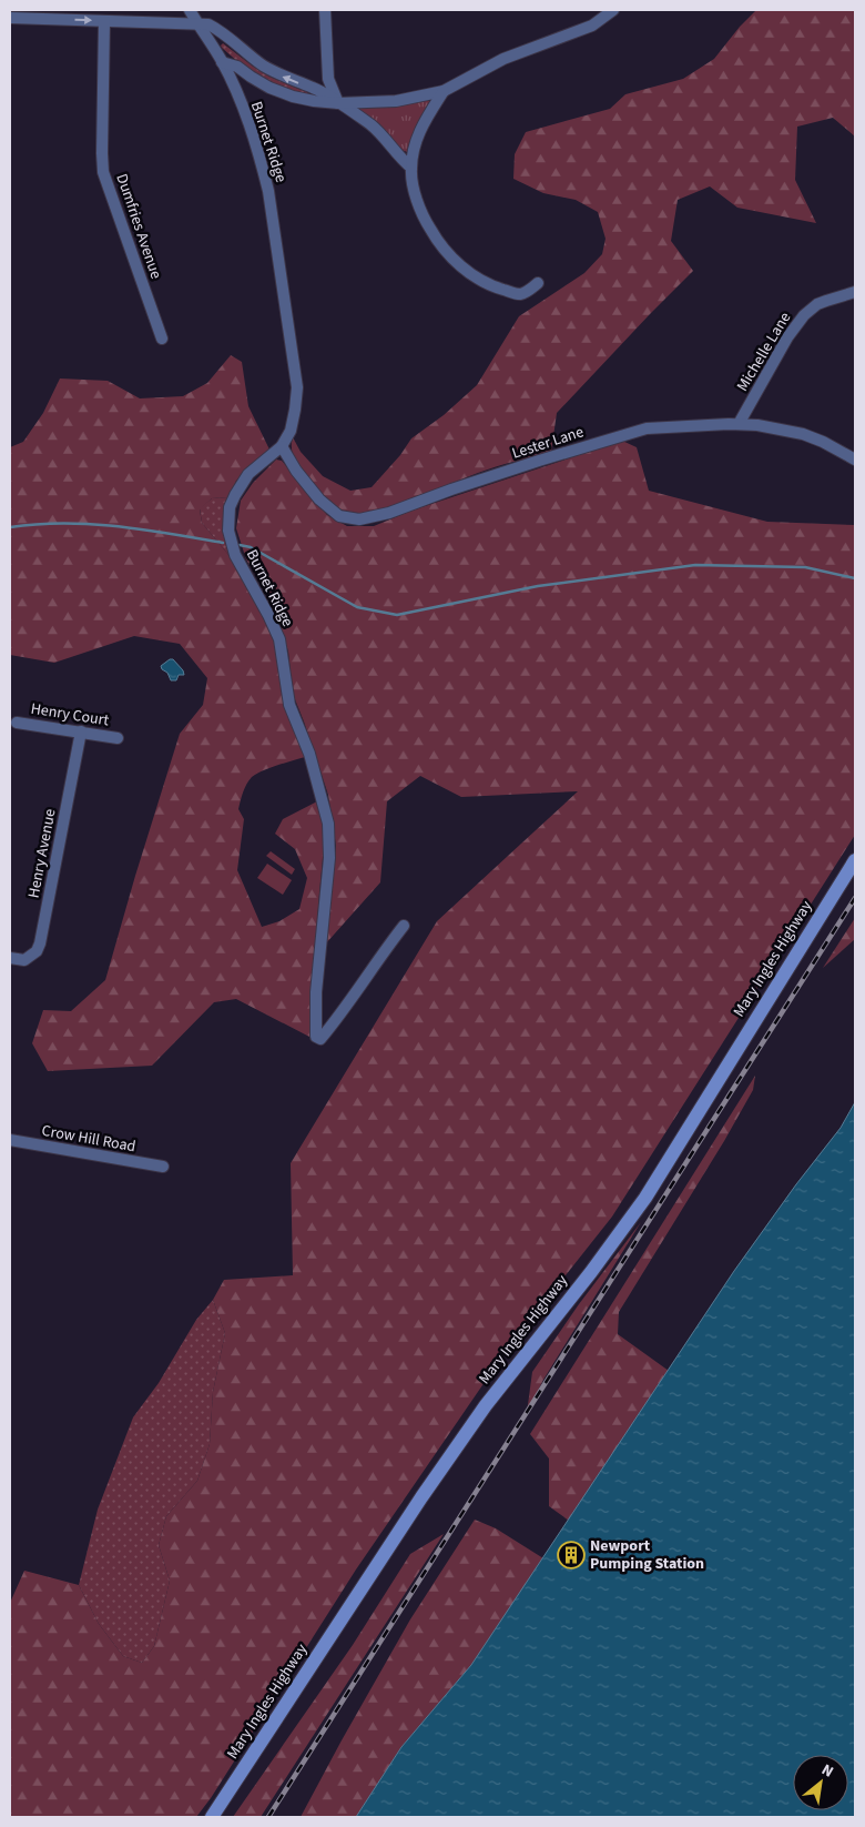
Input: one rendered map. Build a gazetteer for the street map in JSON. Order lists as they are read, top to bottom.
{
  "streets": {
    "street": [
      "Burnet Ridge",
      "Dumfries Avenue",
      "Michelle Lane",
      "Lester Lane",
      "Henry Court",
      "Henry Avenue",
      "Mary Ingles Highway",
      "Crow Hill Road"
    ]
  },
  "crossings": [
    ["Burnet Ridge", "Lester Lane"],
    ["Michelle Lane", "Lester Lane"],
    ["Henry Court", "Henry Avenue"]
  ],
  "places": {
    "building": ["Newport Pumping Station"]
  },
  "north": "top right"
}
